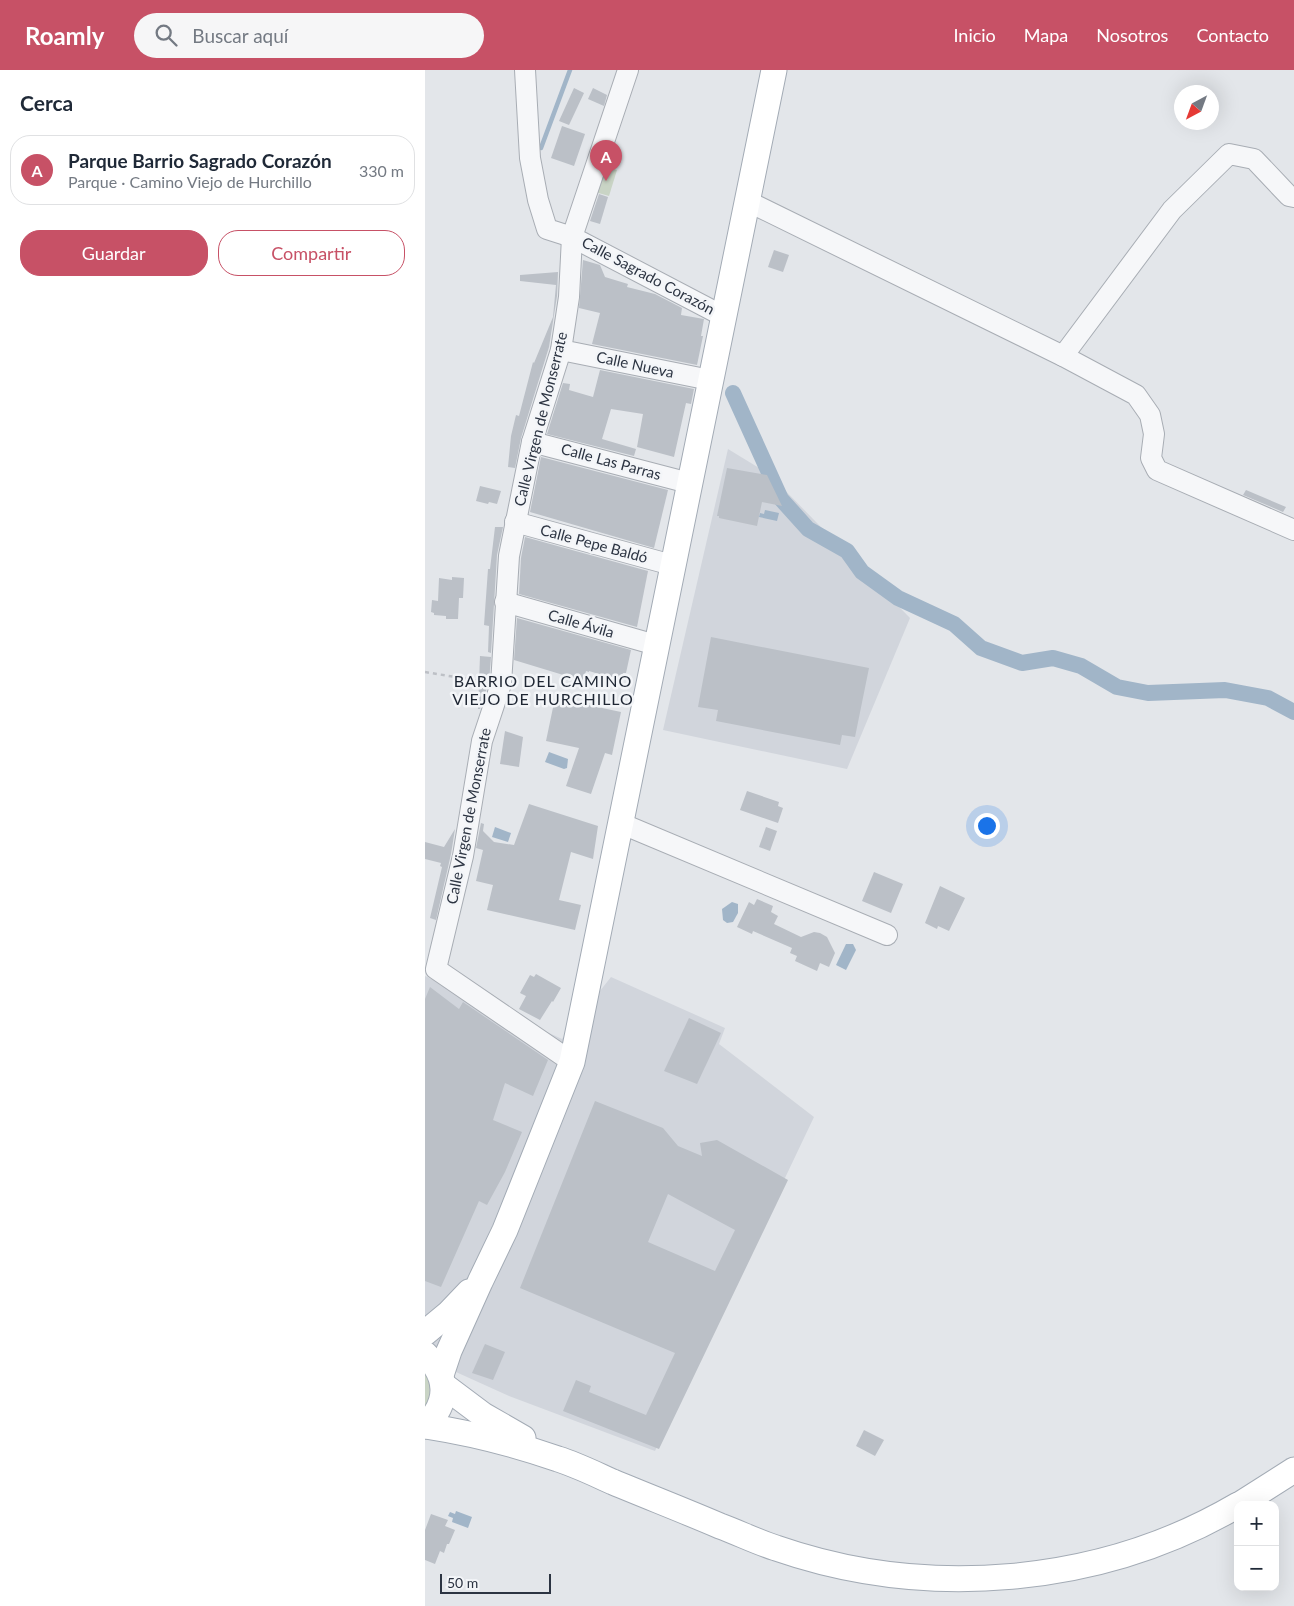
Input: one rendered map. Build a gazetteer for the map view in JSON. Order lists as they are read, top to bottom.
{
  "streets": {
    "street": [
      "Calle Sagrado Corazón",
      "Calle Nueva",
      "Calle Virgen de Monserrate",
      "Calle Las Parras",
      "Calle Pepe Baldó",
      "Calle Ávila"
    ]
  },
  "crossings": [
    ["Calle Sagrado Corazón", "Calle Virgen de Monserrate"],
    ["Calle Nueva", "Calle Virgen de Monserrate"],
    ["Calle Virgen de Monserrate", "Calle Las Parras"],
    ["Calle Virgen de Monserrate", "Calle Pepe Baldó"],
    ["Calle Virgen de Monserrate", "Calle Ávila"]
  ],
  "districts": ["BARRIO DEL CAMINO VIEJO DE HURCHILLO"],
  "scale_bar": "50 m",
  "north": "bottom left",
  "page": {
    "header": "Roamly",
    "search": "Buscar aquí",
    "nav": [
      "Inicio",
      "Mapa",
      "Nosotros",
      "Contacto"
    ],
    "heading": "Cerca",
    "list": [
      {
        "mark": "A",
        "name": "Parque Barrio Sagrado Corazón",
        "note": "Parque · Camino Viejo de Hurchillo",
        "value": "330 m"
      }
    ],
    "pins": "A",
    "buttons": ["Guardar", "Compartir"],
    "map_buttons": ["+", "−"],
    "scale": "50 m"
  }
}
